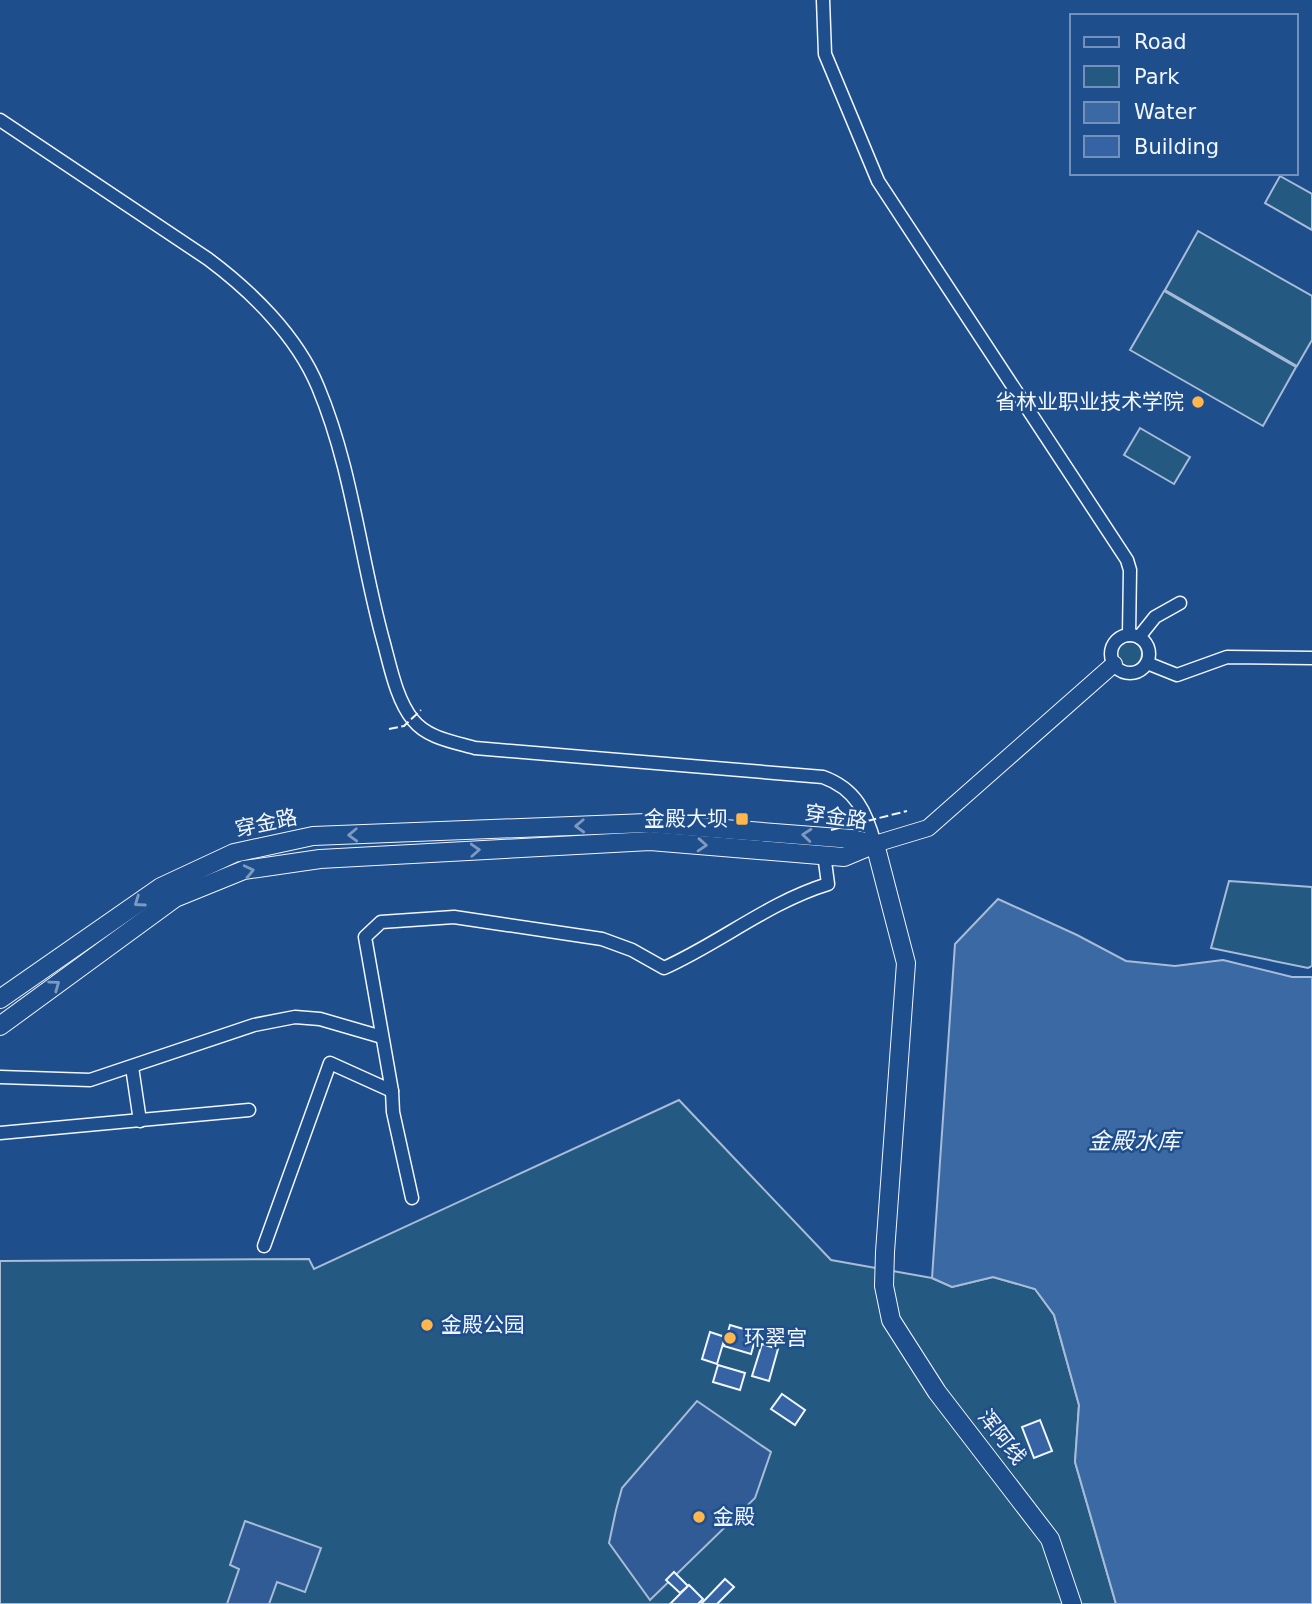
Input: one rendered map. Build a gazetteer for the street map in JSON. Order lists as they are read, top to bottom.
{
  "streets": {
    "main road": ["穿金路", "浑阿线"]
  },
  "crossings": [
    ["穿金路", "浑阿线"]
  ],
  "water": ["金殿水库"],
  "places": {
    "other": [
      "省林业职业技术学院",
      "金殿公园",
      "环翠宫",
      "金殿"
    ],
    "transit": ["金殿大坝"]
  },
  "legend": [
    "Road",
    "Park",
    "Water",
    "Building"
  ]
}
